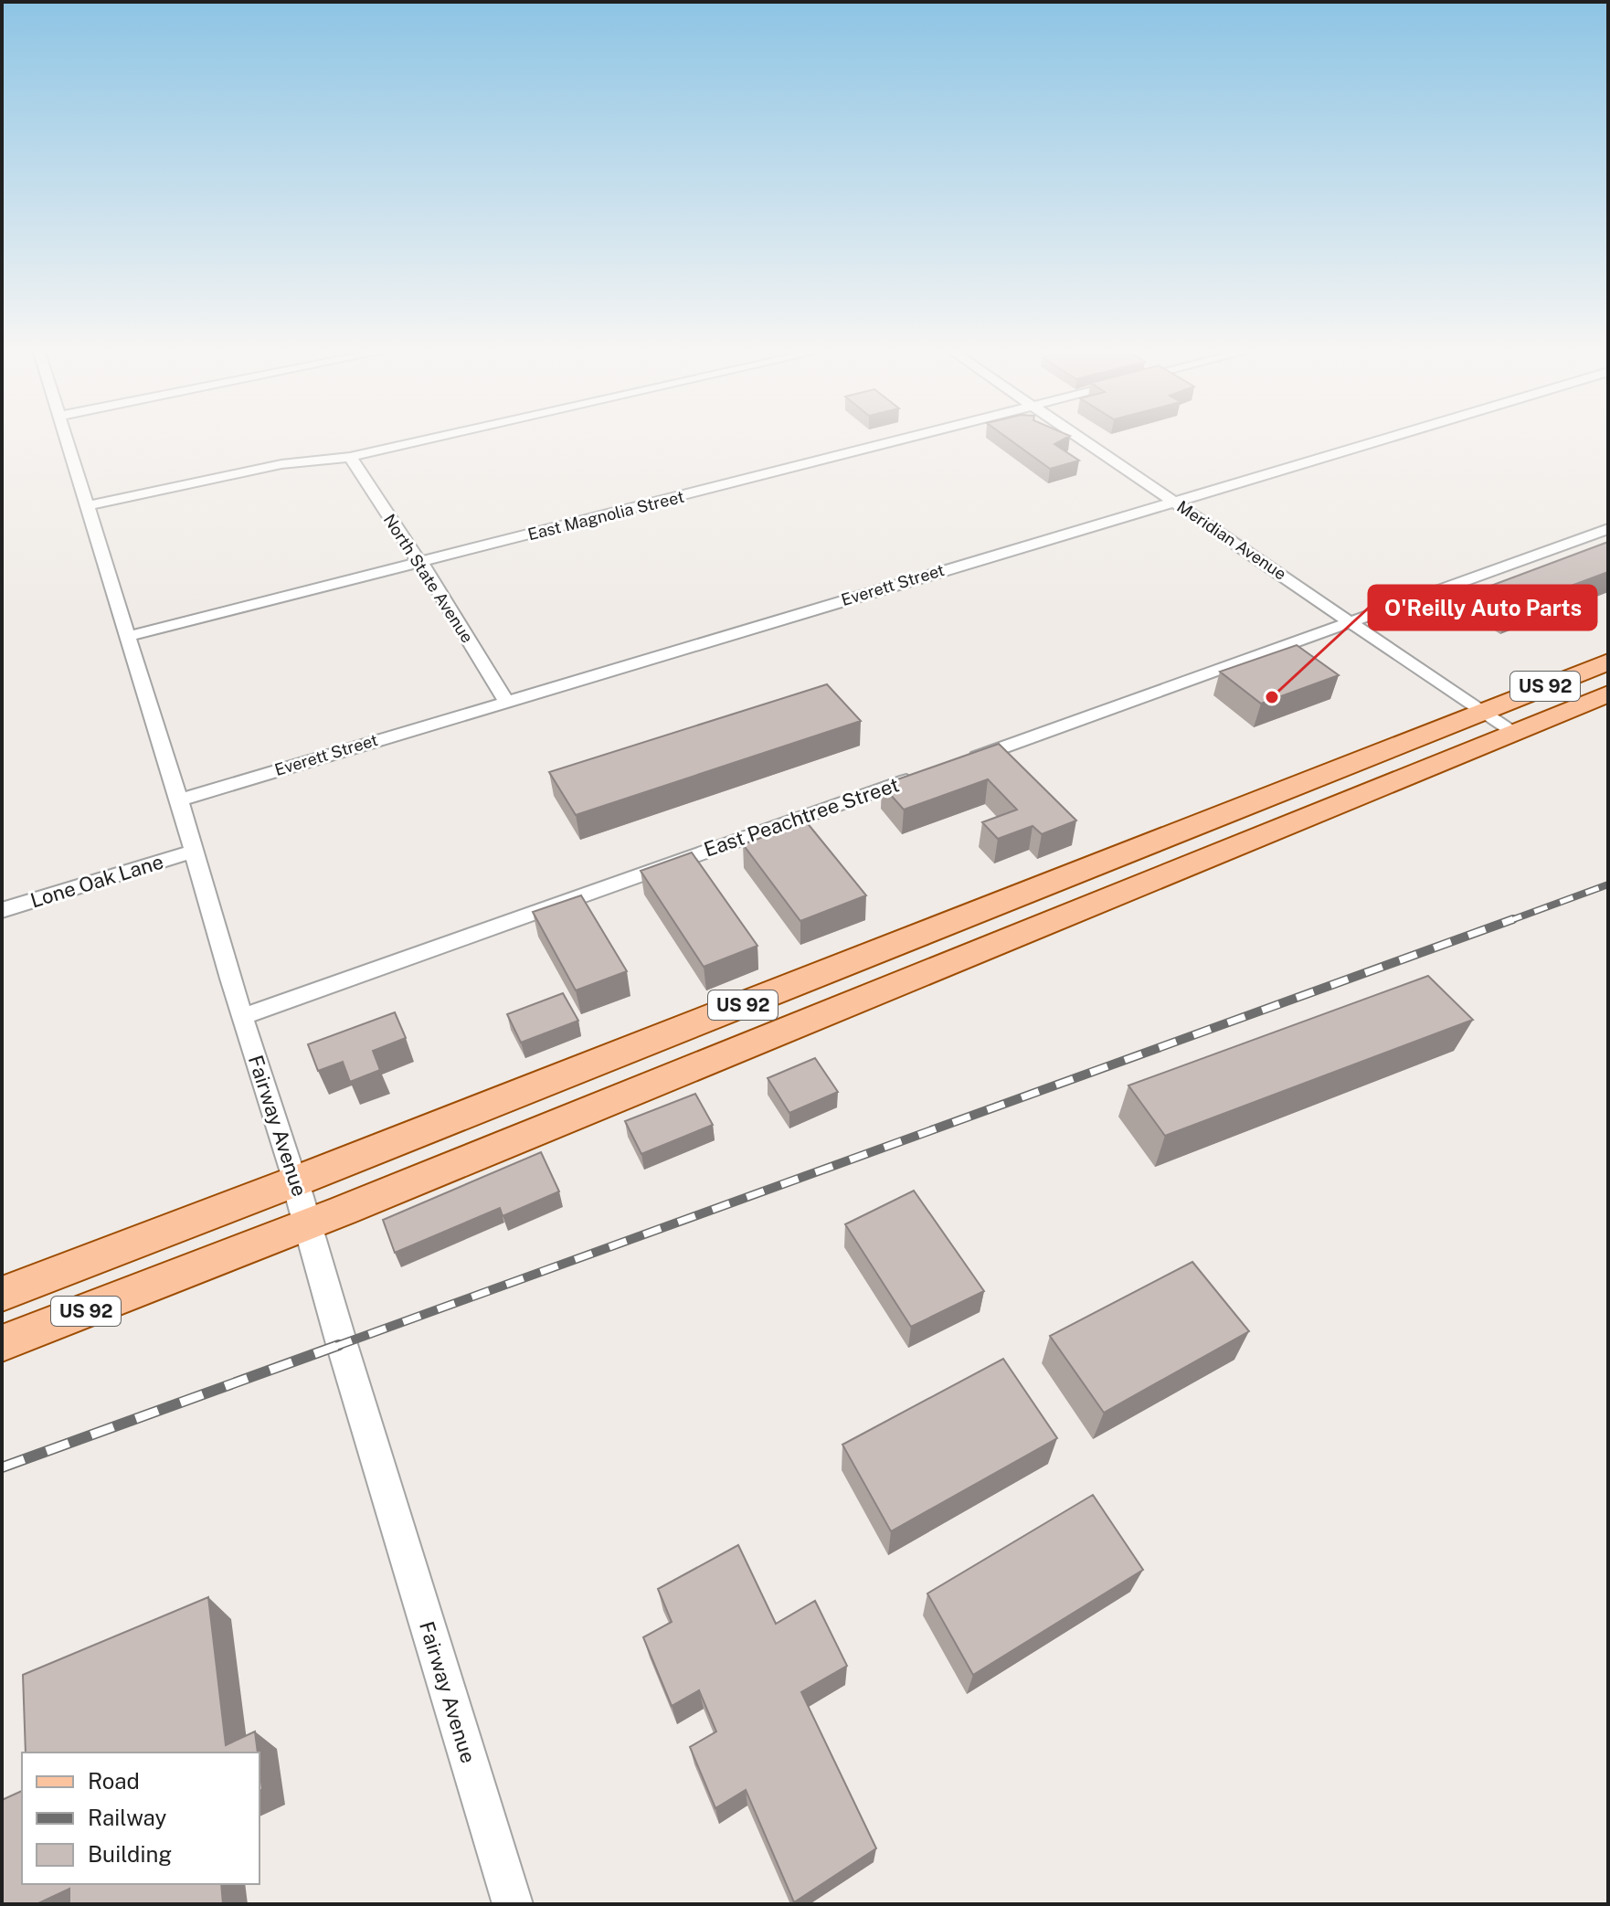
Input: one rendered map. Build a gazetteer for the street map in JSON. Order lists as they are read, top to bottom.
{
  "streets": {
    "main road": ["US 92"],
    "street": [
      "East Magnolia Street",
      "Meridian Avenue",
      "North State Avenue",
      "Everett Street",
      "East Peachtree Street",
      "Lone Oak Lane",
      "Fairway Avenue"
    ]
  },
  "crossings": [
    ["East Magnolia Street", "North State Avenue"],
    ["East Magnolia Street", "Fairway Avenue"],
    ["Meridian Avenue", "Everett Street"],
    ["Meridian Avenue", "US 92"],
    ["North State Avenue", "Everett Street"],
    ["Everett Street", "Fairway Avenue"],
    ["US 92", "Fairway Avenue"],
    ["East Peachtree Street", "Fairway Avenue"],
    ["Lone Oak Lane", "Fairway Avenue"]
  ],
  "places": ["O'Reilly Auto Parts"],
  "legend": ["Road", "Railway", "Building"]
}
